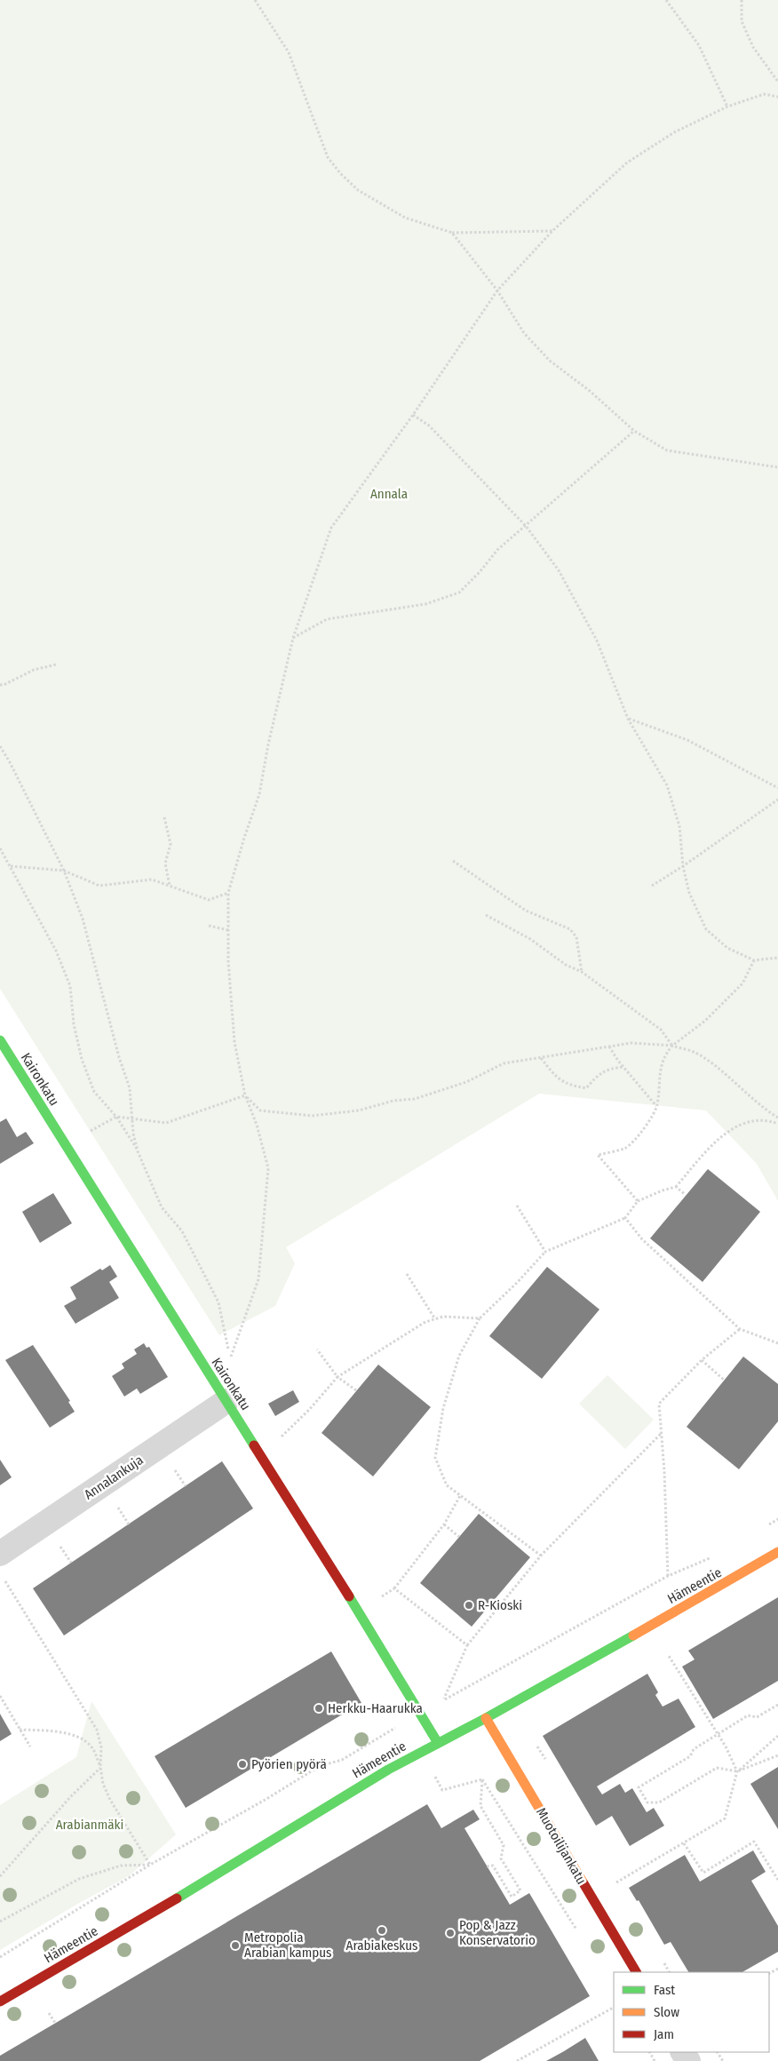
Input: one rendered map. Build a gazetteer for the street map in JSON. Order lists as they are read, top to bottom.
{
  "streets": {
    "street": [
      "Kaironkatu",
      "Annalankuja",
      "Hämeentie",
      "Muotoilijankatu"
    ]
  },
  "crossings": [
    ["Kaironkatu", "Annalankuja"],
    ["Kaironkatu", "Hämeentie"],
    ["Hämeentie", "Muotoilijankatu"]
  ],
  "parks": ["Annala", "Arabianmäki"],
  "places": [
    "R-Kioski",
    "Herkku-Haarukka",
    "Pyörien pyörä",
    "Arabiakeskus",
    "Pop & Jazz Konservatorio",
    "Metropolia Arabian kampus"
  ],
  "legend": ["Fast", "Slow", "Jam"]
}
